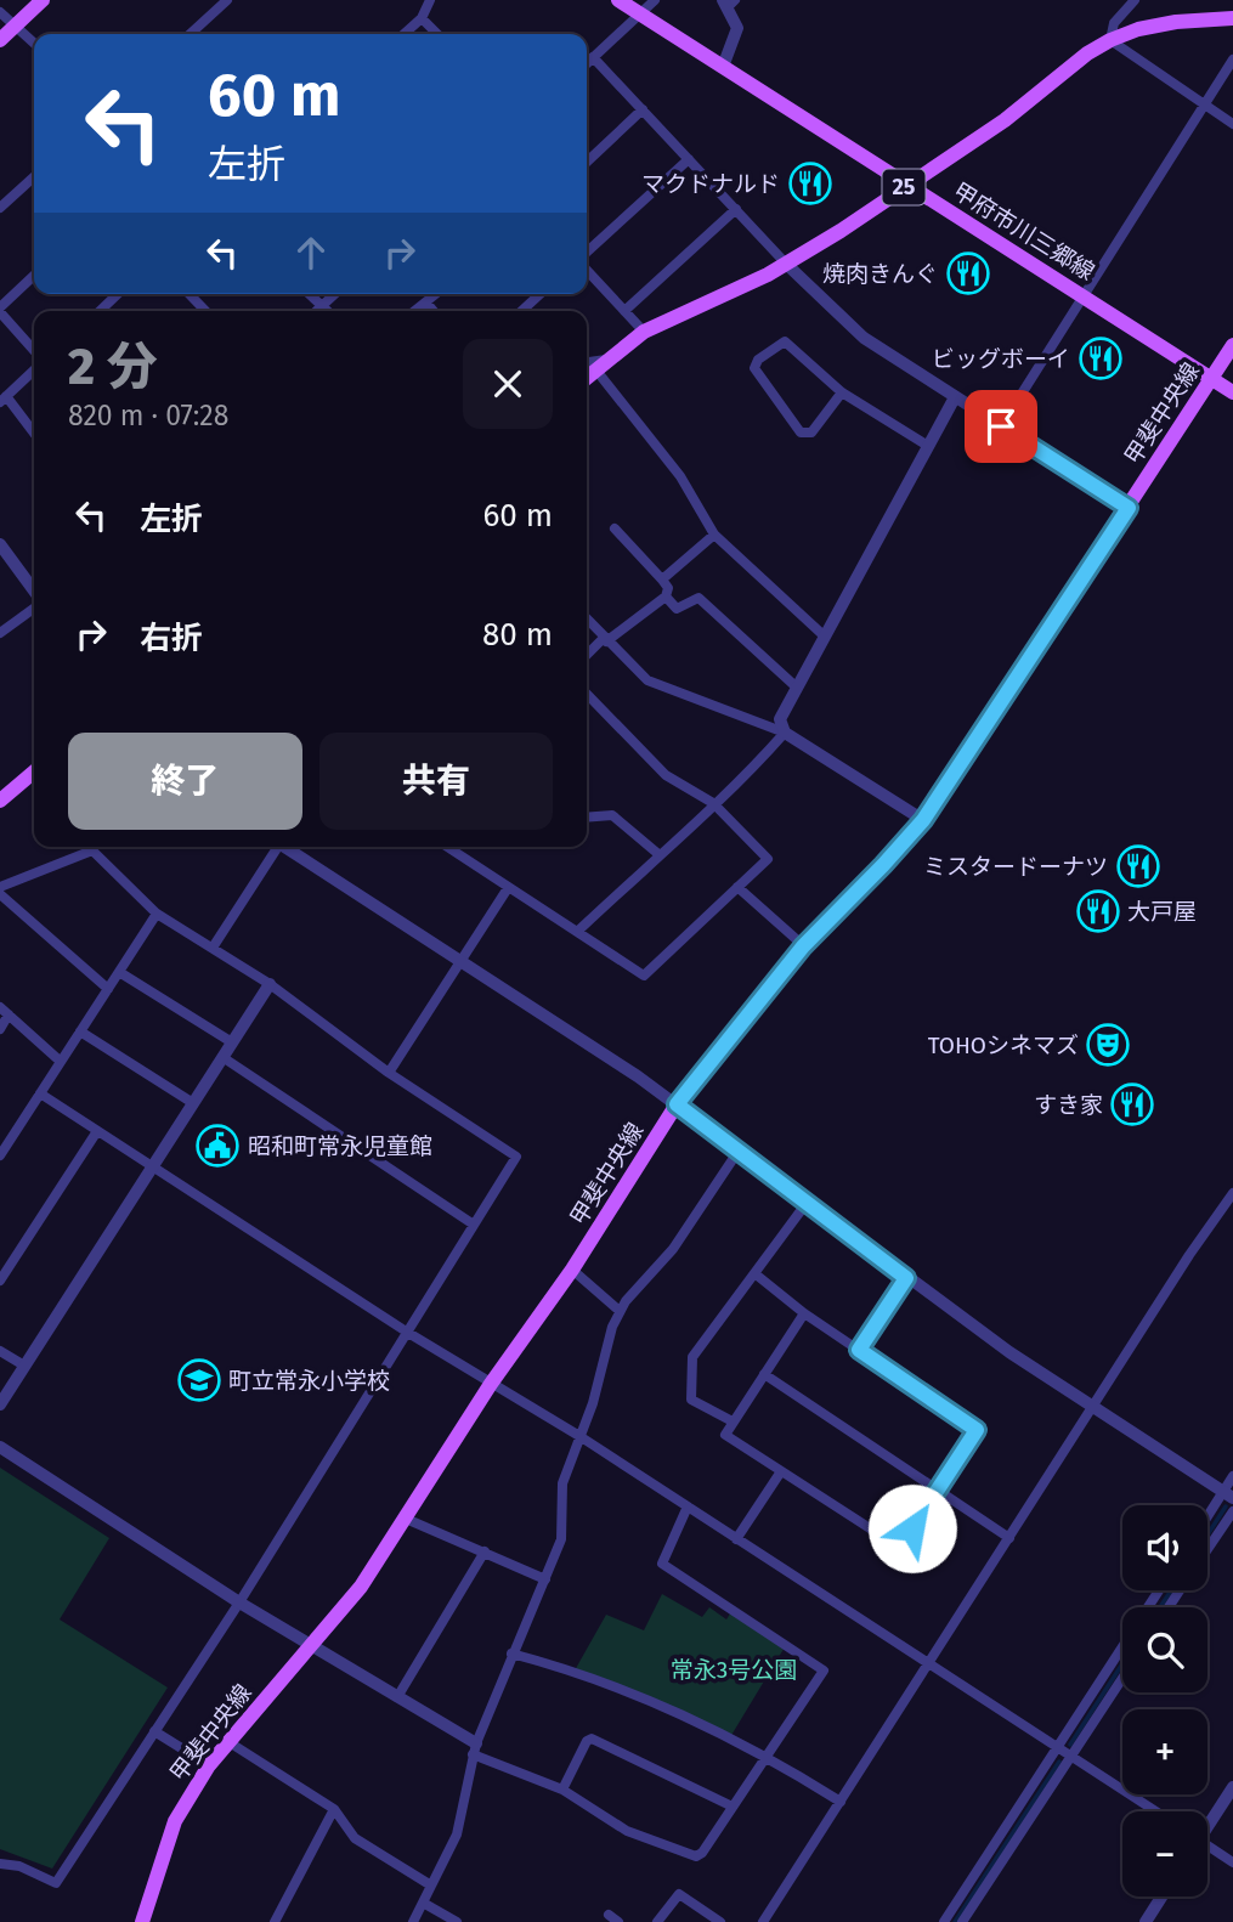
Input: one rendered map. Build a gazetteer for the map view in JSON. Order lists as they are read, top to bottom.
{
  "streets": {
    "main road": ["25", "甲府市川三郷線", "甲斐中央線"]
  },
  "crossings": [
    ["25", "甲府市川三郷線"],
    ["甲府市川三郷線", "甲斐中央線"]
  ],
  "parks": ["常永3号公園"],
  "places": {
    "restaurant": [
      "マクドナルド",
      "焼肉きんぐ",
      "ビッグボーイ",
      "ミスタードーナツ",
      "大戸屋",
      "すき家"
    ],
    "theatre": ["TOHOシネマズ"],
    "public building": ["昭和町常永児童館"],
    "school or university": ["町立常永小学校"]
  },
  "page": {
    "turn": ["60 m", "左折"],
    "heading": ["2 分", "820 m · 07:28"],
    "list": [
      {
        "name": "左折",
        "value": "60 m"
      },
      {
        "name": "右折",
        "value": "80 m"
      }
    ],
    "buttons": ["終了", "共有"],
    "map_buttons": ["+", "−"]
  }
}
